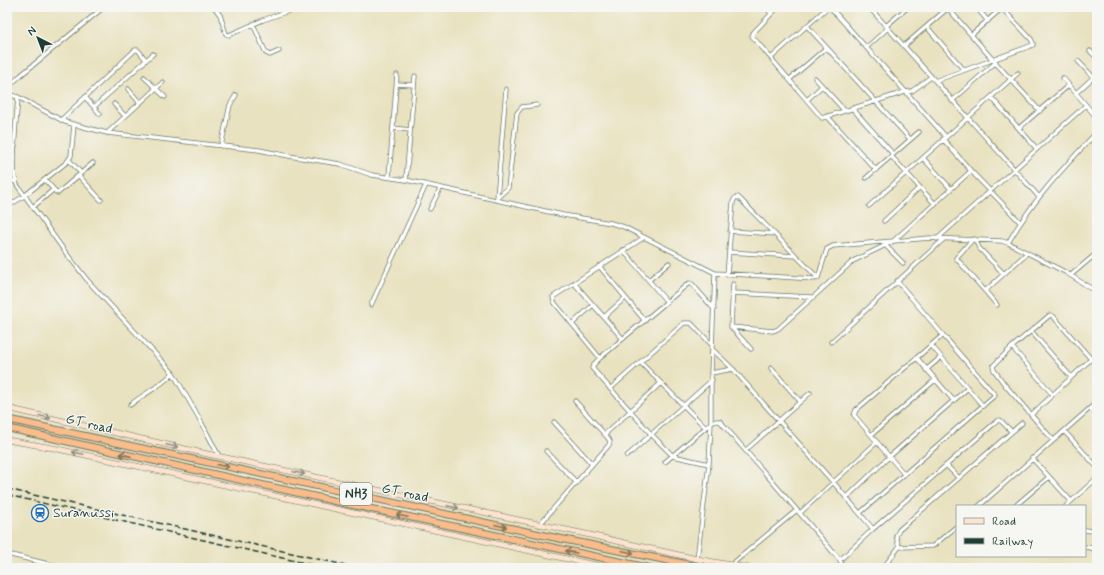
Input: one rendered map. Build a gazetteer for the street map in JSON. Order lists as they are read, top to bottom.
{
  "streets": {
    "highway": ["GT road", "NH3"]
  },
  "places": {
    "station": ["Suranussi"]
  },
  "legend": ["Road", "Railway"],
  "north": "top left"
}
